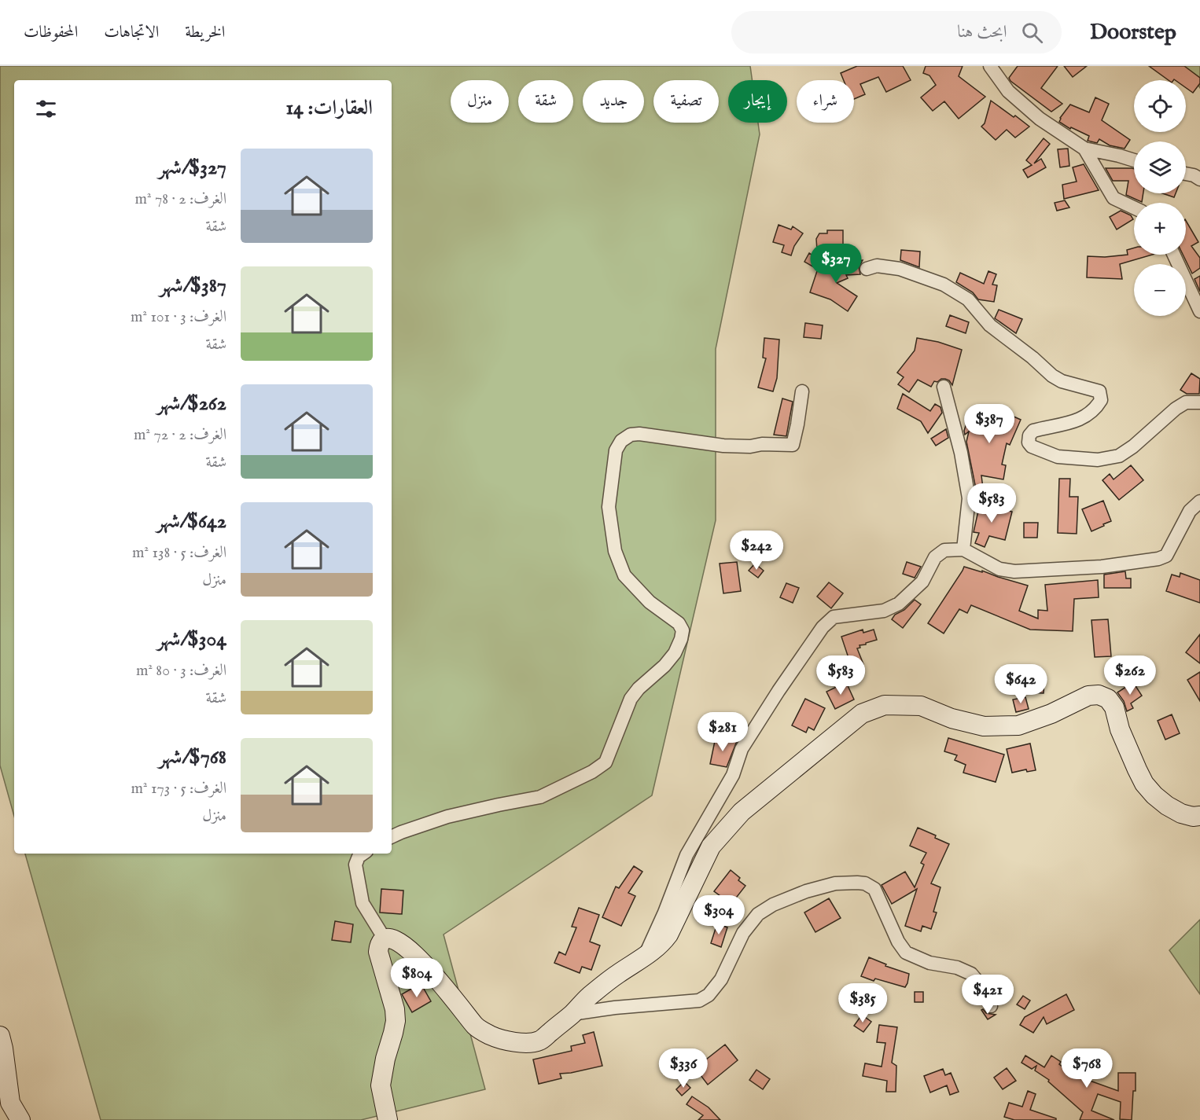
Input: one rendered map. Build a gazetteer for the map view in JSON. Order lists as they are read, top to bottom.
{
  "page": {
    "header": "Doorstep",
    "search": "ابحث هنا",
    "nav": ["الخريطة", "الاتجاهات", "المحفوظات"],
    "map_buttons": ["+", "−"],
    "chip": [
      "شراء",
      "إيجار",
      "تصفية",
      "جديد",
      "شقة",
      "منزل"
    ],
    "heading": "العقارات: 14",
    "list": [
      {
        "name": "$327/شهر",
        "note": "الغرف: 2 · 78 m² · شقة"
      },
      {
        "name": "$387/شهر",
        "note": "الغرف: 3 · 101 m² · شقة"
      },
      {
        "name": "$262/شهر",
        "note": "الغرف: 2 · 72 m² · شقة"
      },
      {
        "name": "$642/شهر",
        "note": "الغرف: 5 · 138 m² · منزل"
      },
      {
        "name": "$304/شهر",
        "note": "الغرف: 3 · 80 m² · شقة"
      },
      {
        "name": "$768/شهر",
        "note": "الغرف: 5 · 173 m² · منزل"
      }
    ],
    "price": [
      "$327",
      "$387",
      "$583",
      "$242",
      "$583",
      "$262",
      "$642",
      "$281",
      "$304",
      "$804",
      "$421",
      "$385",
      "$336",
      "$768"
    ]
  }
}
